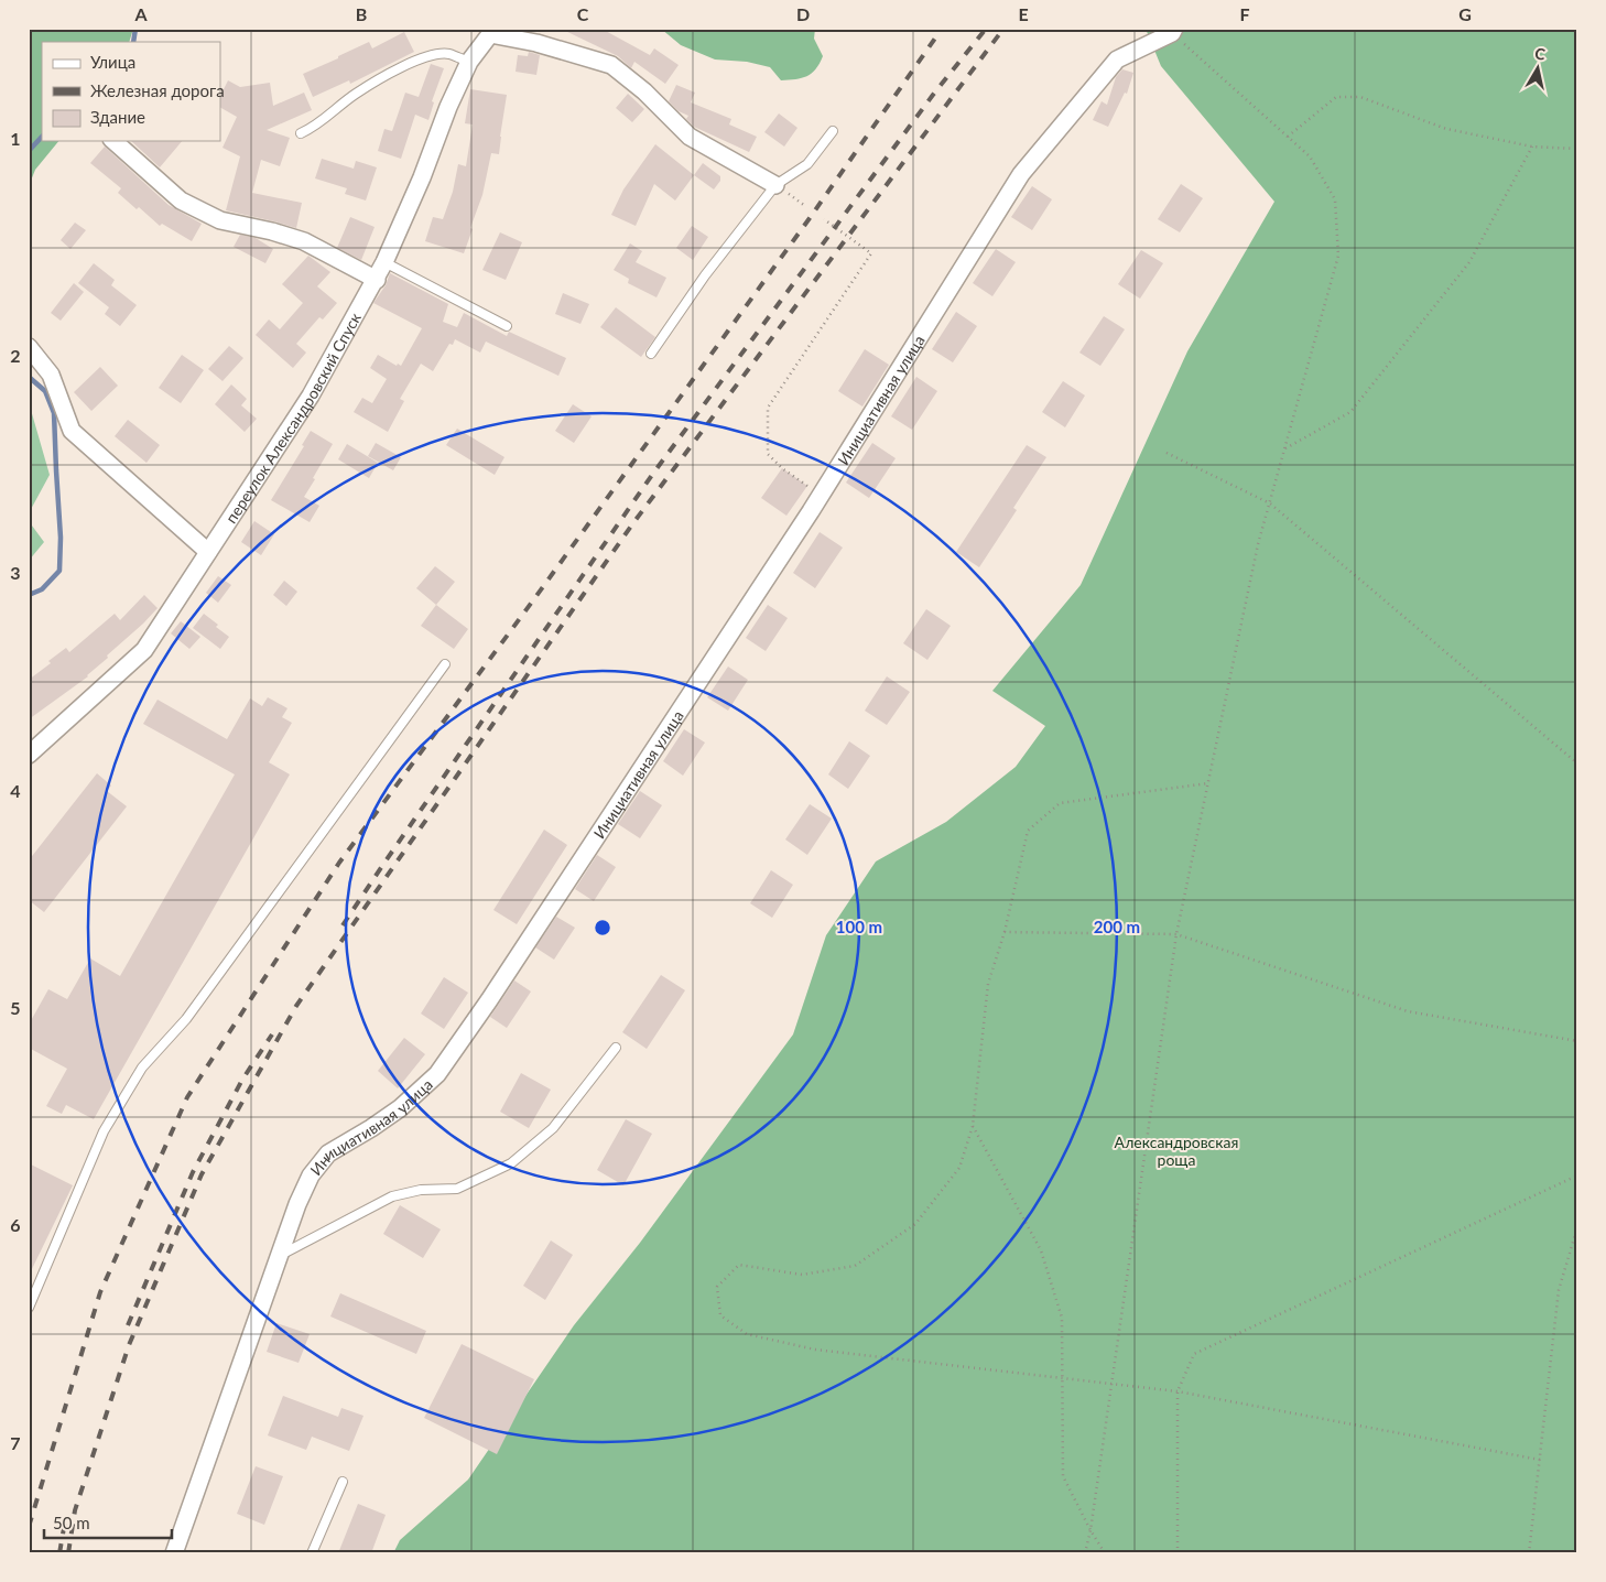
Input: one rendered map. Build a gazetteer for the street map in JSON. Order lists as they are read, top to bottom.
{
  "streets": {
    "street": ["Инициативная улица", "переулок Александровский Спуск"]
  },
  "parks": ["Александровская роща"],
  "legend": ["Улица", "Железная дорога", "Здание"],
  "scale_bar": "50 m",
  "north": "top",
  "grid": {
    "columns": [
      "A",
      "B",
      "C",
      "D",
      "E",
      "F",
      "G"
    ],
    "rows": [
      "1",
      "2",
      "3",
      "4",
      "5",
      "6",
      "7"
    ]
  },
  "rings": ["100 m", "200 m"]
}
